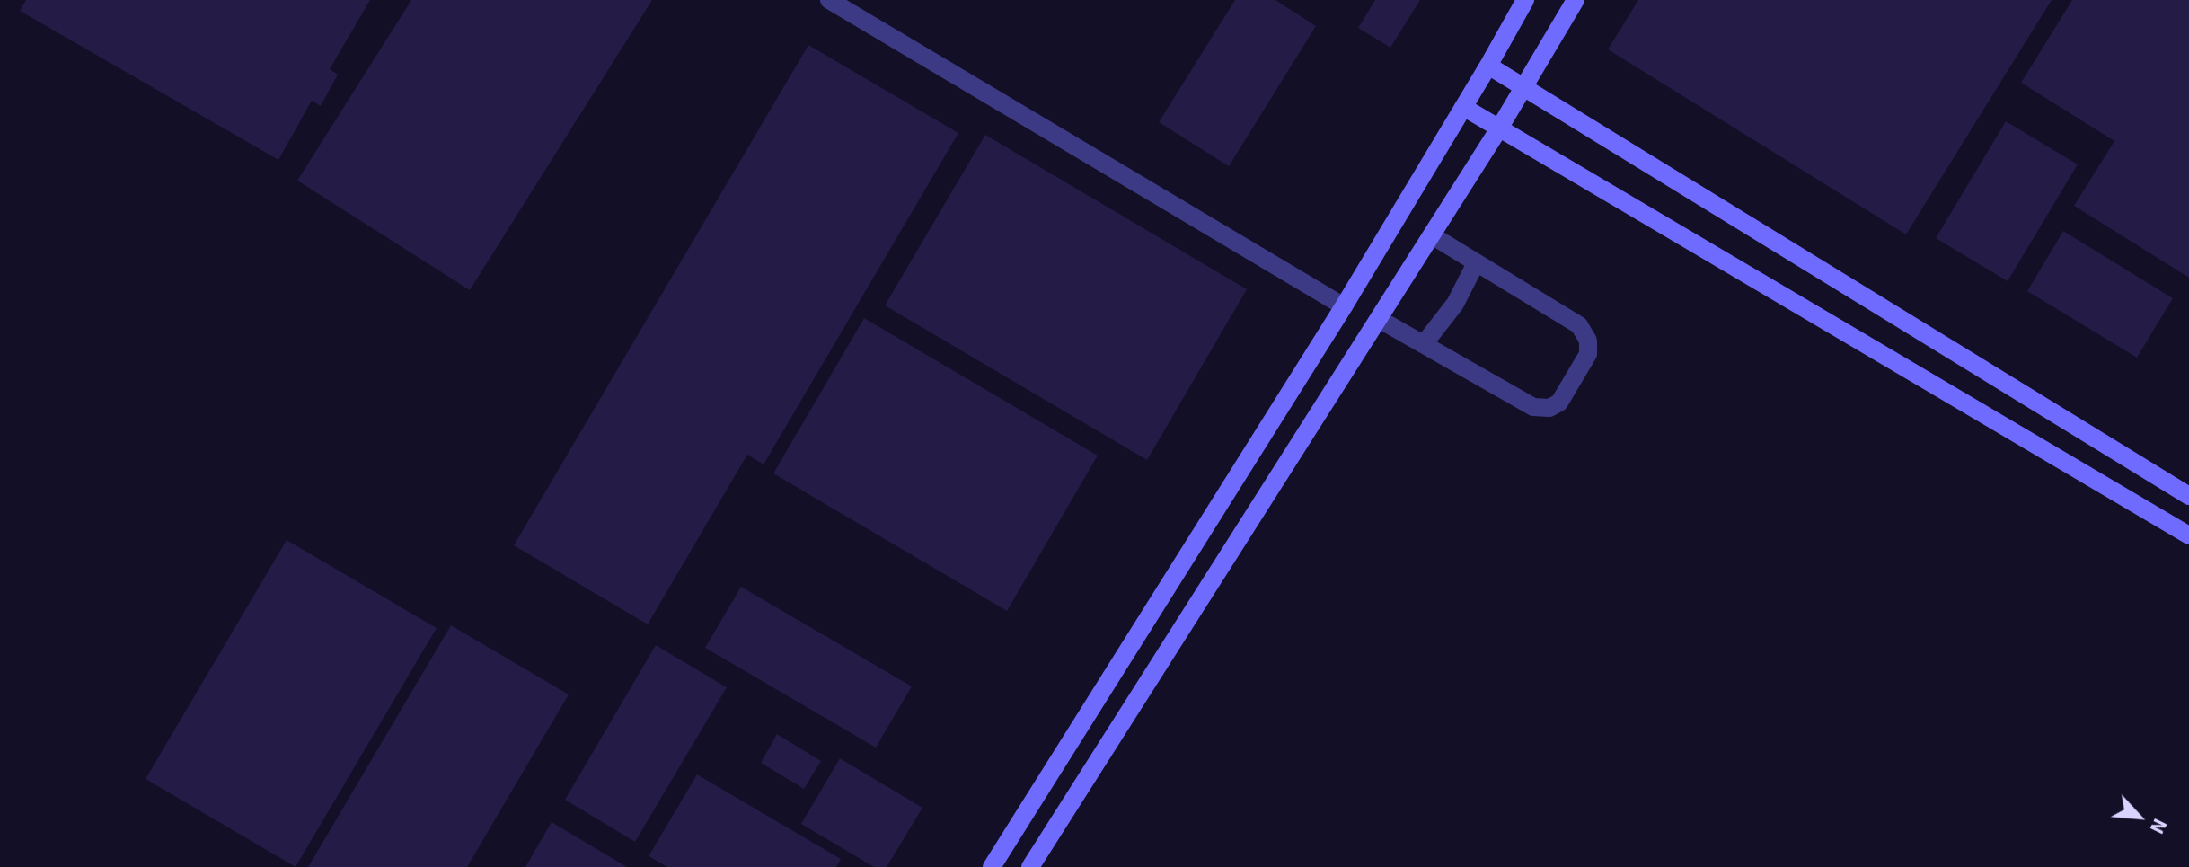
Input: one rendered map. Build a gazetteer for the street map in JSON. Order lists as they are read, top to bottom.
{
  "north": "bottom right"
}
